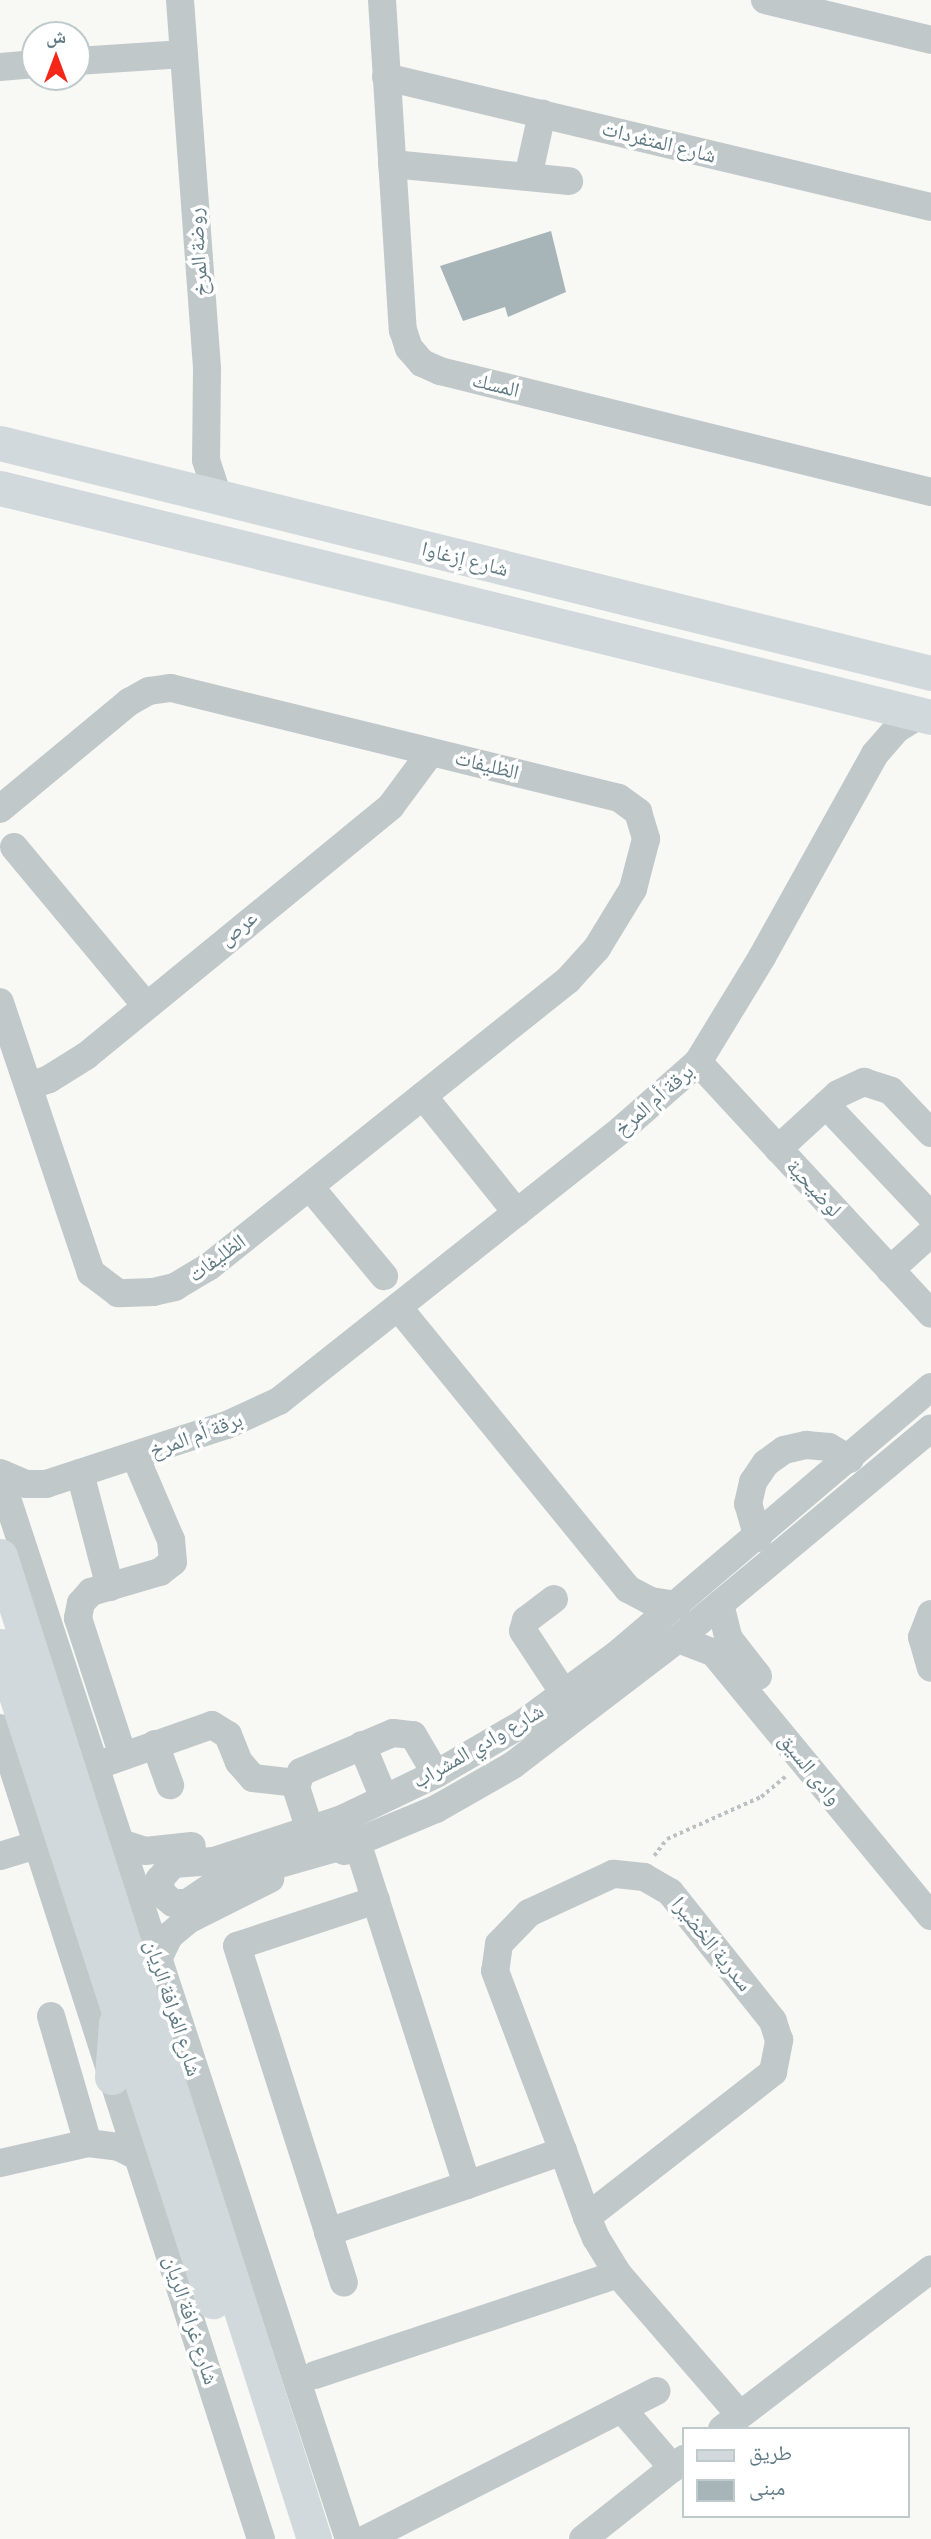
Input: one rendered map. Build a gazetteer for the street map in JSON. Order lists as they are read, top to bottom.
{
  "streets": {
    "main road": ["شارع إزغاوا", "شارع الغرافة الريان"],
    "street": [
      "شارع المتفردات",
      "روضة المرخ",
      "المسك",
      "الظليفات",
      "عرص",
      "برقة أم المرخ",
      "لوضيحية",
      "شارع وادي المشراب",
      "وادى السيق",
      "سدرية الخضيرا",
      "شارع غرافة الريان"
    ]
  },
  "crossings": [
    ["شارع المتفردات", "المسك"],
    ["روضة المرخ", "شارع إزغاوا"],
    ["شارع إزغاوا", "برقة أم المرخ"],
    ["الظليفات", "عرص"],
    ["برقة أم المرخ", "لوضيحية"],
    ["برقة أم المرخ", "شارع الغرافة الريان"],
    ["شارع وادي المشراب", "وادى السيق"],
    ["شارع وادي المشراب", "شارع الغرافة الريان"]
  ],
  "legend": ["طريق", "مبنى"],
  "north": "top"
}
